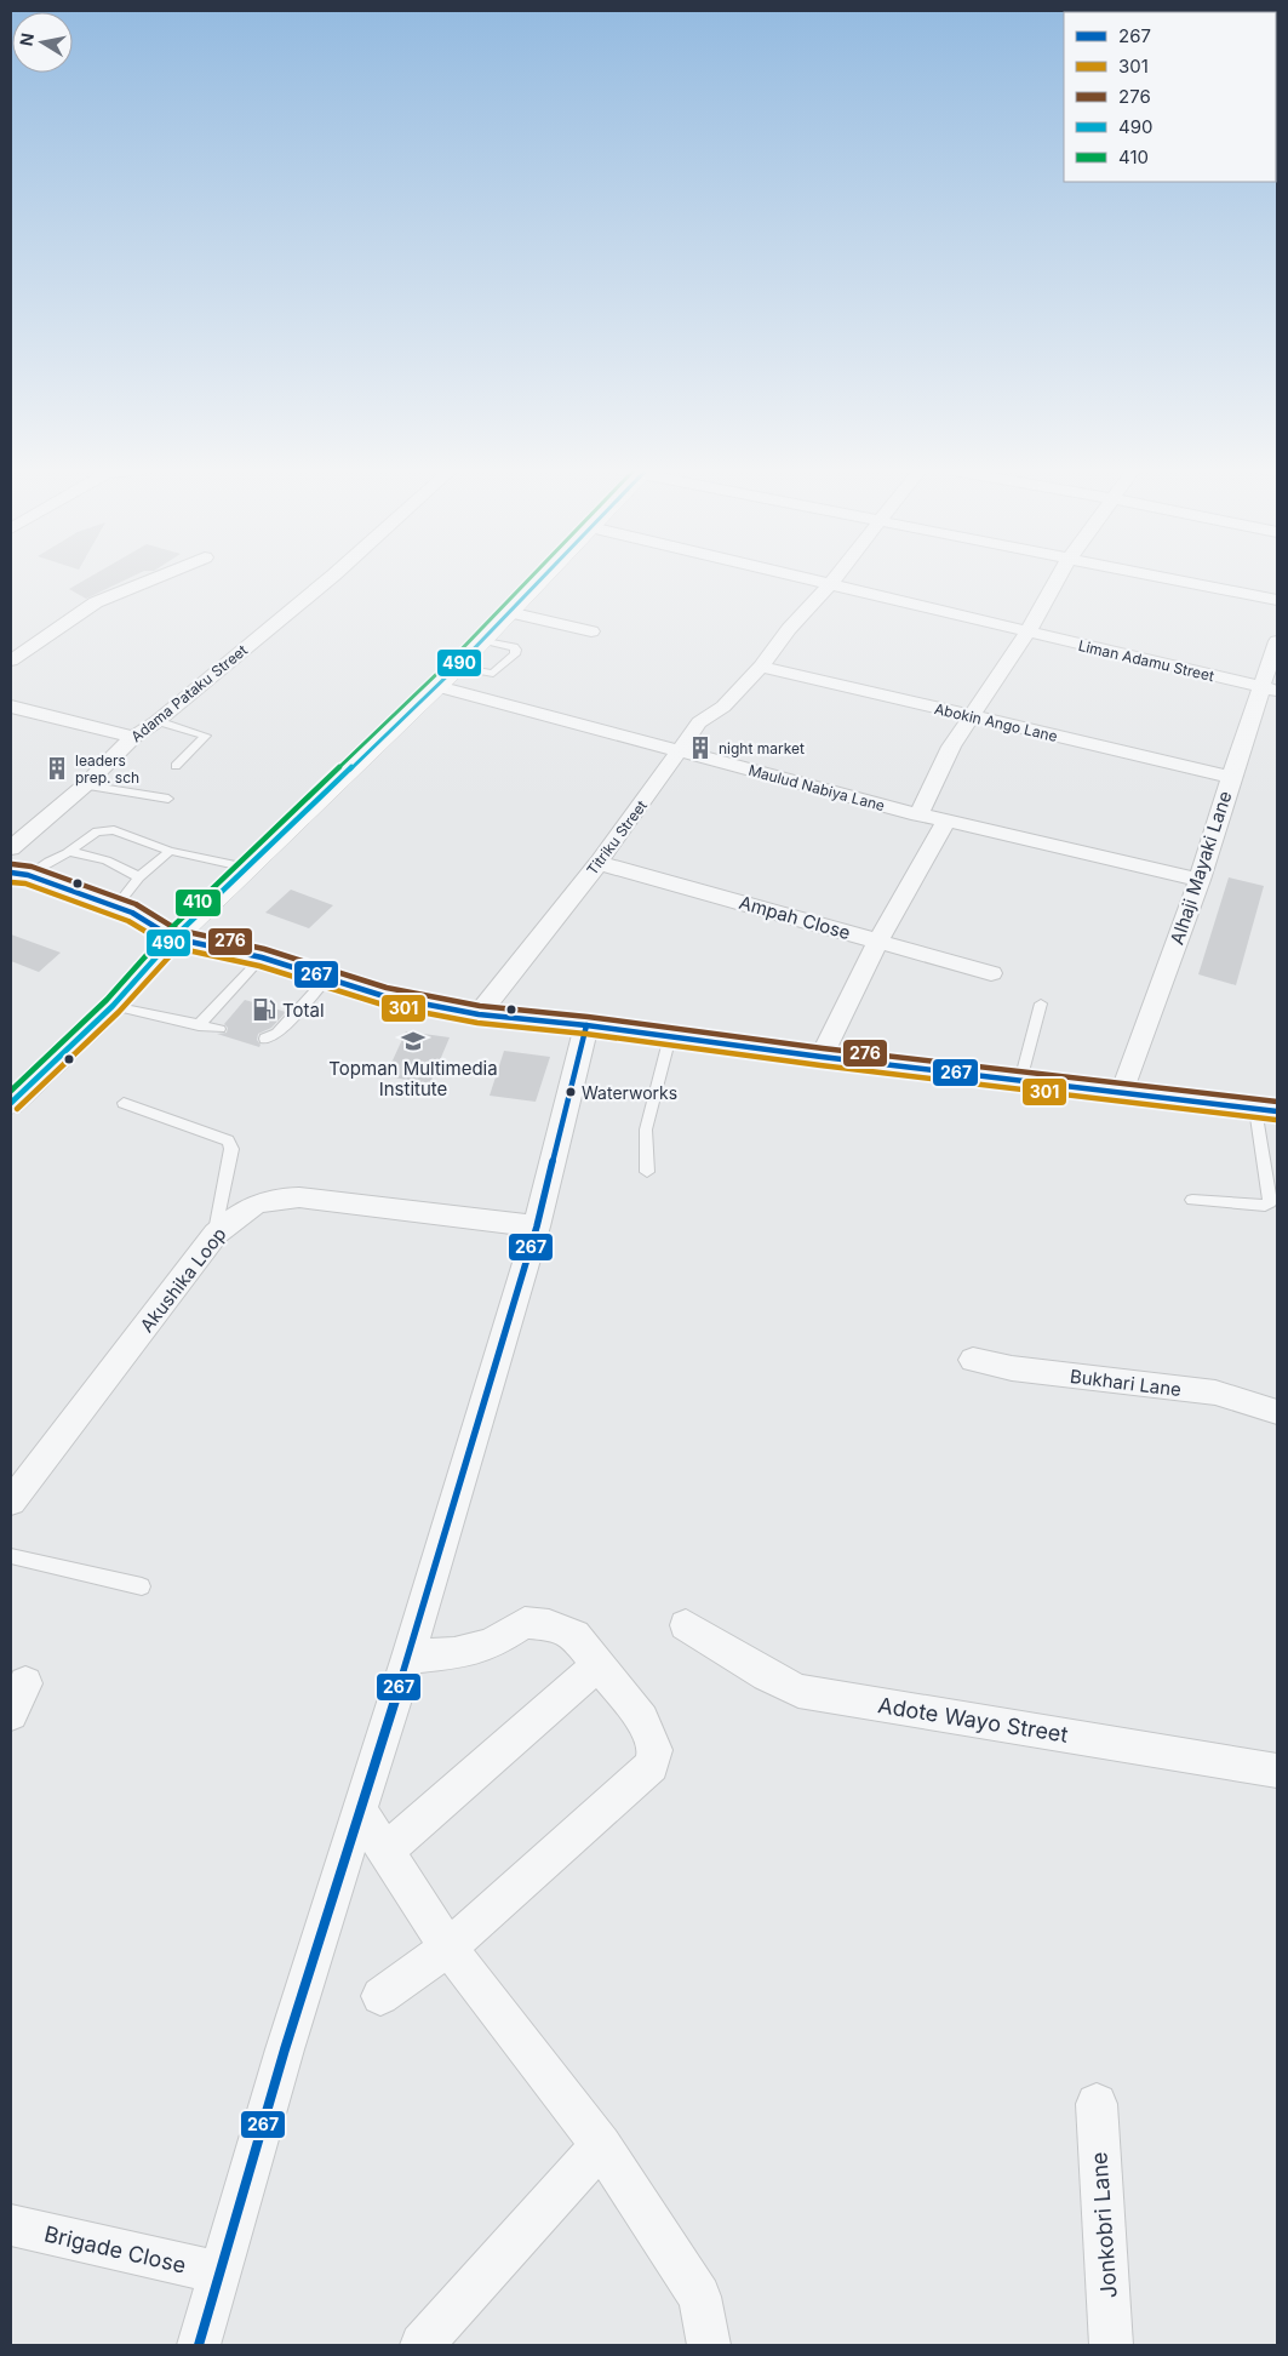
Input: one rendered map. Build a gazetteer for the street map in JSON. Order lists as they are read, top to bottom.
{
  "streets": {
    "street": [
      "Liman Adamu Street",
      "Adama Pataku Street",
      "Abokin Ango Lane",
      "Maulud Nabiya Lane",
      "Titriku Street",
      "Alhaji Mayaki Lane",
      "Ampah Close",
      "Akushika Loop",
      "Bukhari Lane",
      "Adote Wayo Street",
      "Jonkobri Lane",
      "Brigade Close"
    ]
  },
  "crossings": [
    ["Liman Adamu Street", "Titriku Street"],
    ["Liman Adamu Street", "Alhaji Mayaki Lane"],
    ["Abokin Ango Lane", "Titriku Street"],
    ["Abokin Ango Lane", "Alhaji Mayaki Lane"],
    ["Maulud Nabiya Lane", "Titriku Street"],
    ["Maulud Nabiya Lane", "Alhaji Mayaki Lane"],
    ["Titriku Street", "Ampah Close"]
  ],
  "places": {
    "building": ["night market", "leaders prep. sch"],
    "fuel station": ["Total"],
    "school or university": ["Topman Multimedia Institute"],
    "other": ["Waterworks"]
  },
  "lines": [
    "transit line 490",
    "transit line 410",
    "transit line 276",
    "transit line 267",
    "transit line 301"
  ],
  "legend": [
    "267",
    "301",
    "276",
    "490",
    "410"
  ],
  "north": "left"
}
